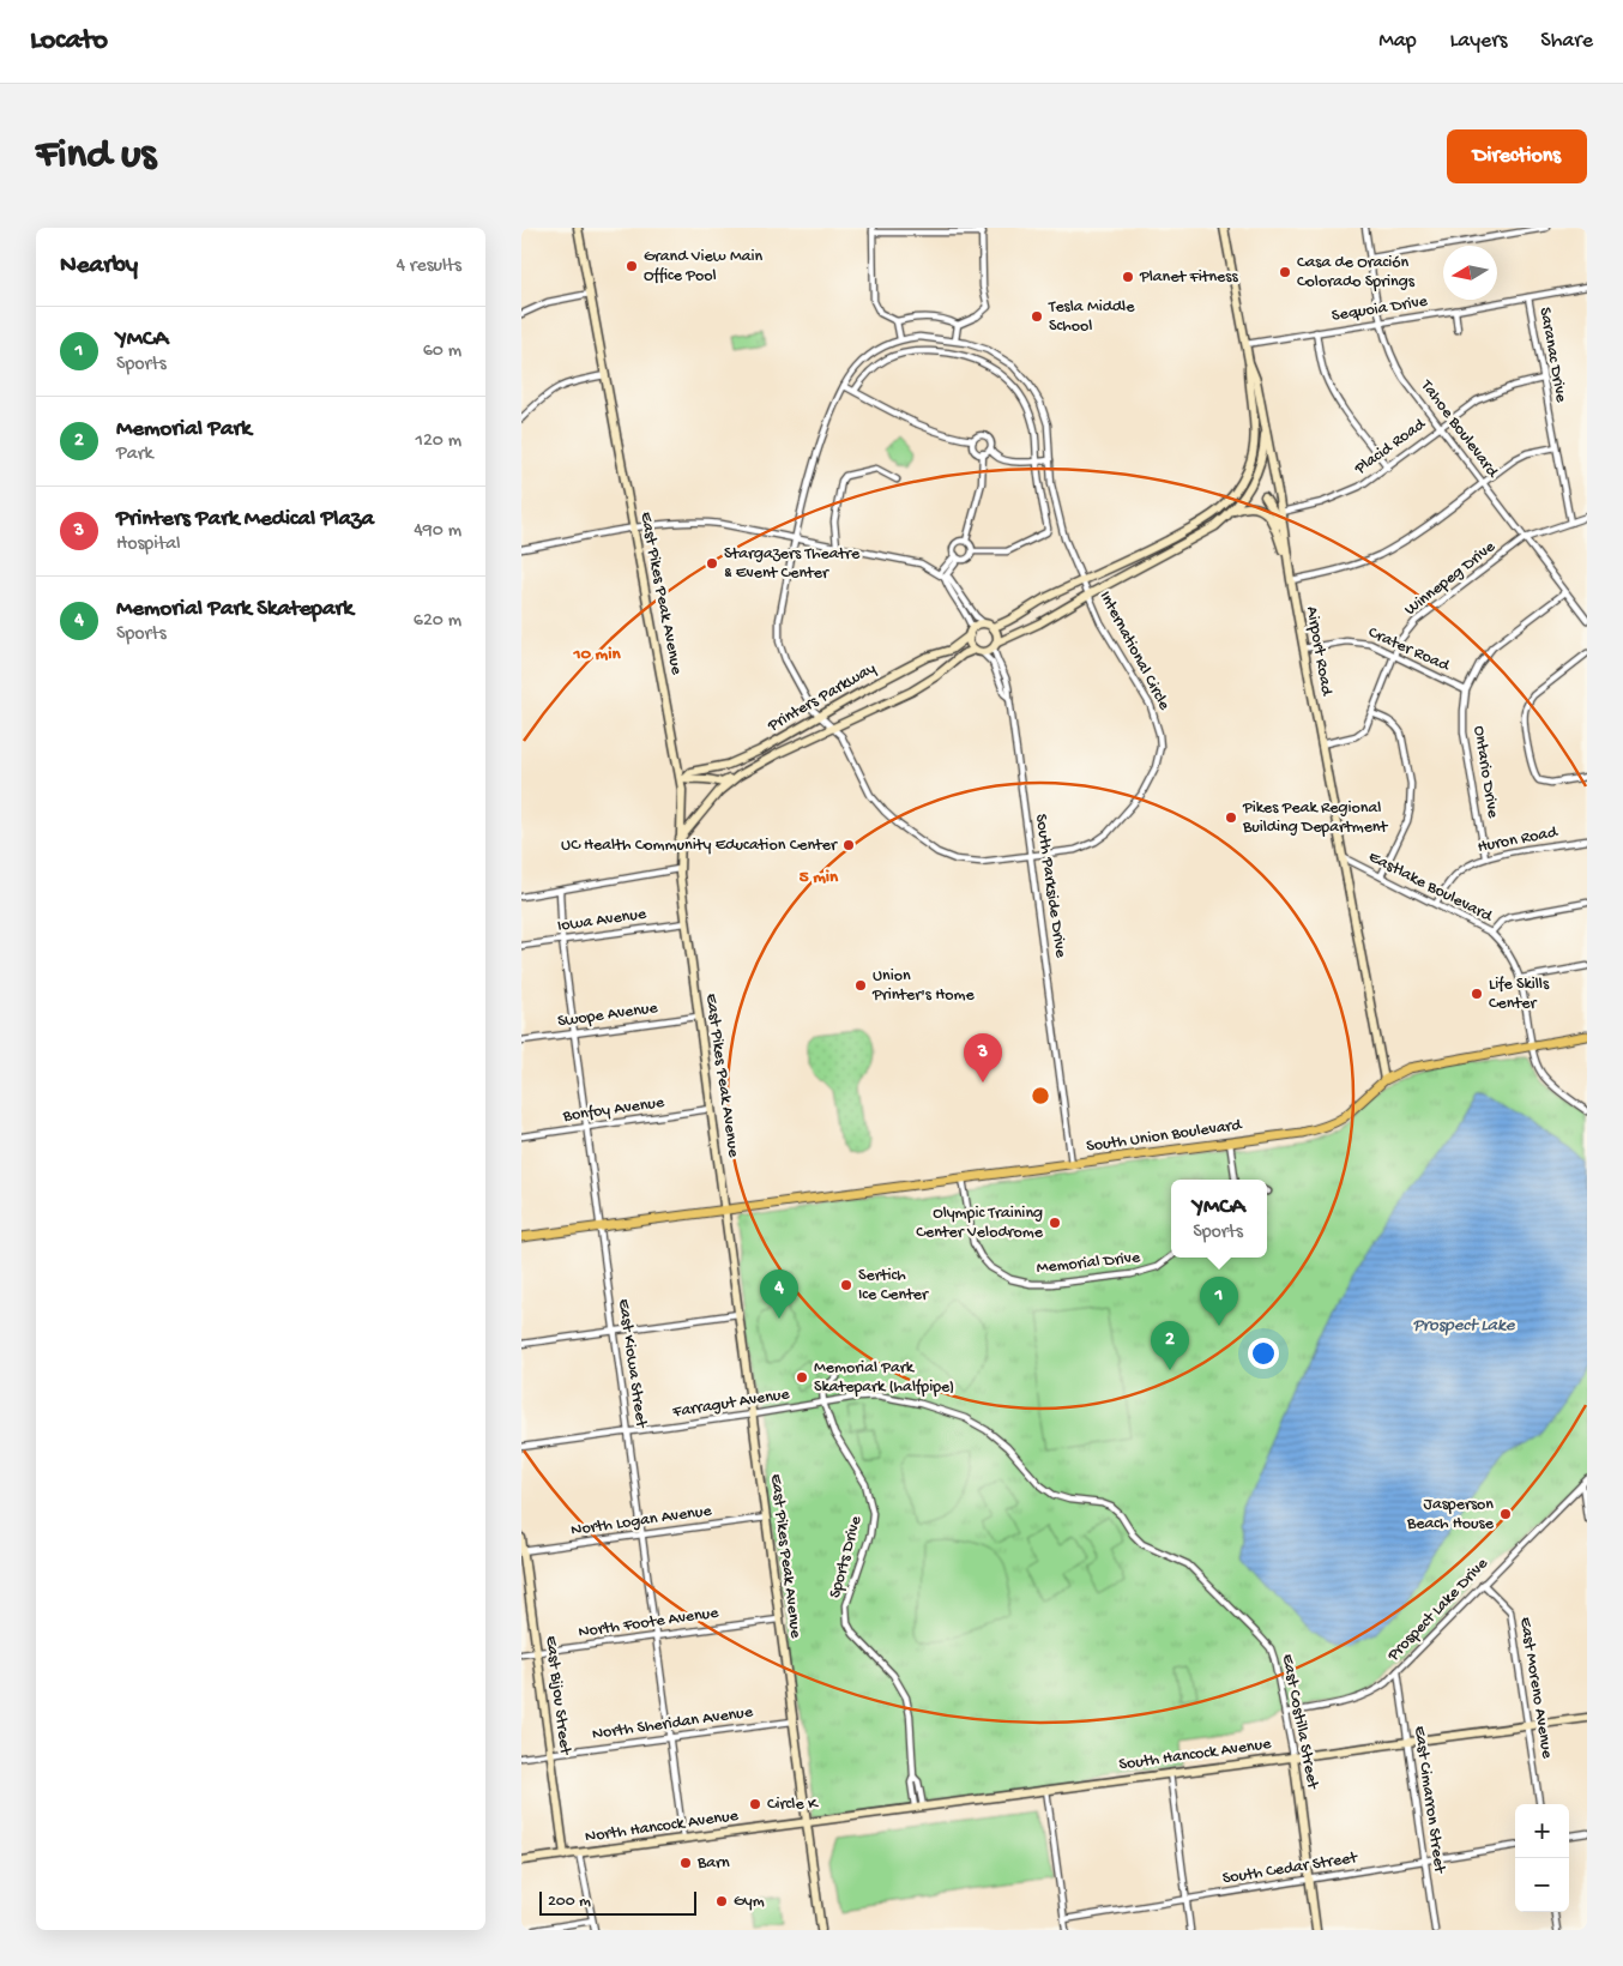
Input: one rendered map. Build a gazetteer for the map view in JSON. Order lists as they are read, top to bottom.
{
  "streets": {
    "main road": [
      "East Pikes Peak Avenue",
      "Airport Road",
      "Printers Parkway",
      "South Parkside Drive",
      "South Union Boulevard",
      "East Bijou Street",
      "East Costilla Street",
      "South Hancock Avenue",
      "North Hancock Avenue"
    ],
    "street": [
      "Sequoia Drive",
      "Saranac Drive",
      "Tahoe Boulevard",
      "Placid Road",
      "Winnepeg Drive",
      "Crater Road",
      "International Circle",
      "Ontario Drive",
      "Huron Road",
      "Eastlake Boulevard",
      "Iowa Avenue",
      "Swope Avenue",
      "Bonfoy Avenue",
      "Memorial Drive",
      "East Kiowa Street",
      "Farragut Avenue",
      "North Logan Avenue",
      "Sports Drive",
      "Prospect Lake Drive",
      "North Foote Avenue",
      "East Moreno Avenue",
      "North Sheridan Avenue",
      "East Cimarron Street",
      "South Cedar Street"
    ]
  },
  "crossings": [
    ["Sequoia Drive", "Saranac Drive"],
    ["Sequoia Drive", "Tahoe Boulevard"],
    ["Sequoia Drive", "Airport Road"],
    ["Saranac Drive", "Placid Road"],
    ["Saranac Drive", "Winnepeg Drive"],
    ["Tahoe Boulevard", "Placid Road"],
    ["Tahoe Boulevard", "Winnepeg Drive"],
    ["Tahoe Boulevard", "Ontario Drive"],
    ["Placid Road", "Airport Road"],
    ["Winnepeg Drive", "Crater Road"],
    ["Winnepeg Drive", "Airport Road"],
    ["East Pikes Peak Avenue", "Printers Parkway"],
    ["East Pikes Peak Avenue", "South Parkside Drive"],
    ["East Pikes Peak Avenue", "Iowa Avenue"],
    ["East Pikes Peak Avenue", "Swope Avenue"],
    ["East Pikes Peak Avenue", "Bonfoy Avenue"],
    ["East Pikes Peak Avenue", "South Union Boulevard"],
    ["East Pikes Peak Avenue", "Farragut Avenue"],
    ["East Pikes Peak Avenue", "North Logan Avenue"],
    ["East Pikes Peak Avenue", "North Foote Avenue"],
    ["East Pikes Peak Avenue", "North Sheridan Avenue"],
    ["East Pikes Peak Avenue", "South Hancock Avenue"],
    ["East Pikes Peak Avenue", "North Hancock Avenue"],
    ["Crater Road", "Airport Road"],
    ["Crater Road", "Ontario Drive"],
    ["International Circle", "Printers Parkway"],
    ["International Circle", "South Parkside Drive"],
    ["Airport Road", "Eastlake Boulevard"],
    ["Airport Road", "South Union Boulevard"],
    ["Printers Parkway", "South Parkside Drive"],
    ["Ontario Drive", "Huron Road"],
    ["Huron Road", "Eastlake Boulevard"],
    ["South Parkside Drive", "South Union Boulevard"],
    ["Eastlake Boulevard", "South Union Boulevard"],
    ["Iowa Avenue", "East Kiowa Street"],
    ["Swope Avenue", "East Kiowa Street"],
    ["Bonfoy Avenue", "East Kiowa Street"],
    ["South Union Boulevard", "Memorial Drive"],
    ["South Union Boulevard", "East Kiowa Street"],
    ["East Kiowa Street", "Farragut Avenue"],
    ["East Kiowa Street", "North Logan Avenue"],
    ["East Kiowa Street", "North Foote Avenue"],
    ["East Kiowa Street", "North Sheridan Avenue"],
    ["East Kiowa Street", "North Hancock Avenue"],
    ["Farragut Avenue", "Sports Drive"],
    ["Farragut Avenue", "East Costilla Street"],
    ["North Logan Avenue", "East Bijou Street"],
    ["Sports Drive", "South Hancock Avenue"],
    ["Prospect Lake Drive", "East Moreno Avenue"],
    ["Prospect Lake Drive", "East Costilla Street"],
    ["Prospect Lake Drive", "East Cimarron Street"],
    ["North Foote Avenue", "East Bijou Street"],
    ["East Moreno Avenue", "South Hancock Avenue"],
    ["East Bijou Street", "North Sheridan Avenue"],
    ["East Bijou Street", "North Hancock Avenue"],
    ["East Costilla Street", "South Hancock Avenue"],
    ["East Costilla Street", "South Cedar Street"],
    ["South Hancock Avenue", "East Cimarron Street"],
    ["South Hancock Avenue", "North Hancock Avenue"],
    ["East Cimarron Street", "South Cedar Street"]
  ],
  "water": ["Prospect Lake"],
  "places": [
    "Grand View Main Office Pool",
    "Casa de Oración Colorado Springs",
    "Planet Fitness",
    "Tesla Middle School",
    "Stargazers Theatre & Event Center",
    "Pikes Peak Regional Building Department",
    "UC Health Community Education Center",
    "Union Printer's Home",
    "Life Skills Center",
    "Olympic Training Center Velodrome",
    "Sertich Ice Center",
    "Memorial Park Skatepark (halfpipe)",
    "Jasperson Beach House",
    "Circle K",
    "Barn",
    "Gym"
  ],
  "scale_bar": "200 m",
  "north": "left",
  "page": {
    "header": "Locato",
    "nav": ["Map", "Layers", "Share"],
    "buttons": "Directions",
    "title": "Find us",
    "heading": ["Nearby", "4 results"],
    "list": [
      {
        "mark": "1",
        "name": "YMCA",
        "note": "Sports",
        "value": "60 m"
      },
      {
        "mark": "2",
        "name": "Memorial Park",
        "note": "Park",
        "value": "120 m"
      },
      {
        "mark": "3",
        "name": "Printers Park Medical Plaza",
        "note": "Hospital",
        "value": "490 m"
      },
      {
        "mark": "4",
        "name": "Memorial Park Skatepark",
        "note": "Sports",
        "value": "620 m"
      }
    ],
    "pins": [
      "3",
      "4",
      "1",
      "2"
    ],
    "popup": ["YMCA", "Sports"],
    "map_buttons": ["+", "−"],
    "scale": "200 m"
  },
  "rings": ["10 min", "5 min"]
}
